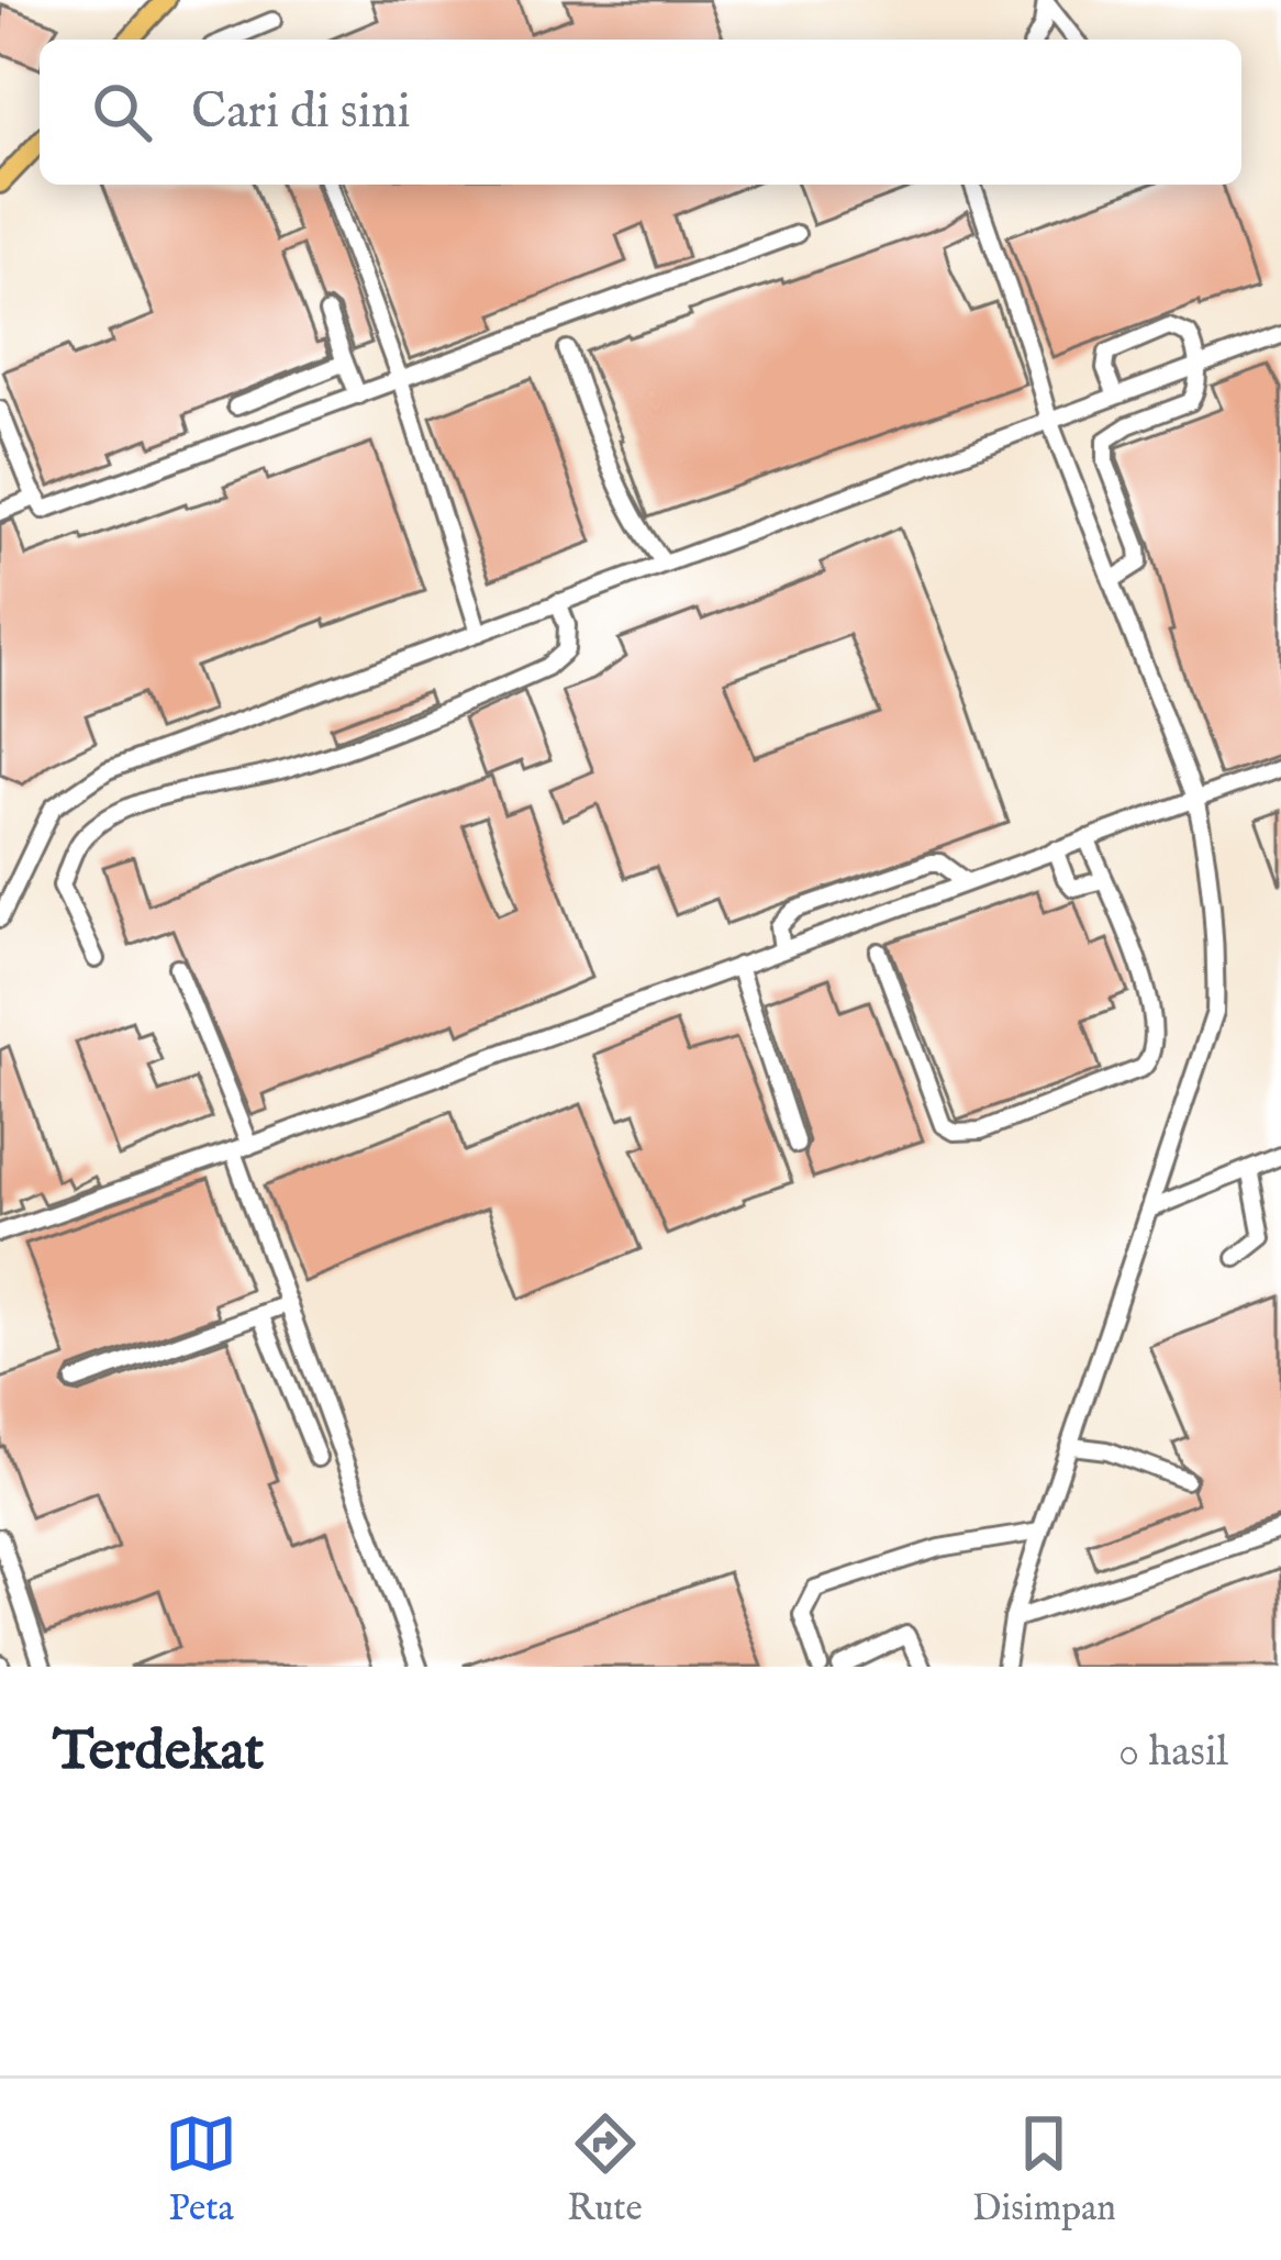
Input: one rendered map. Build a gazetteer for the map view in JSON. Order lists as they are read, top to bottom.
{
  "page": {
    "search": "Cari di sini",
    "heading": ["Terdekat", "0 hasil"],
    "nav": ["Peta", "Rute", "Disimpan"]
  }
}
